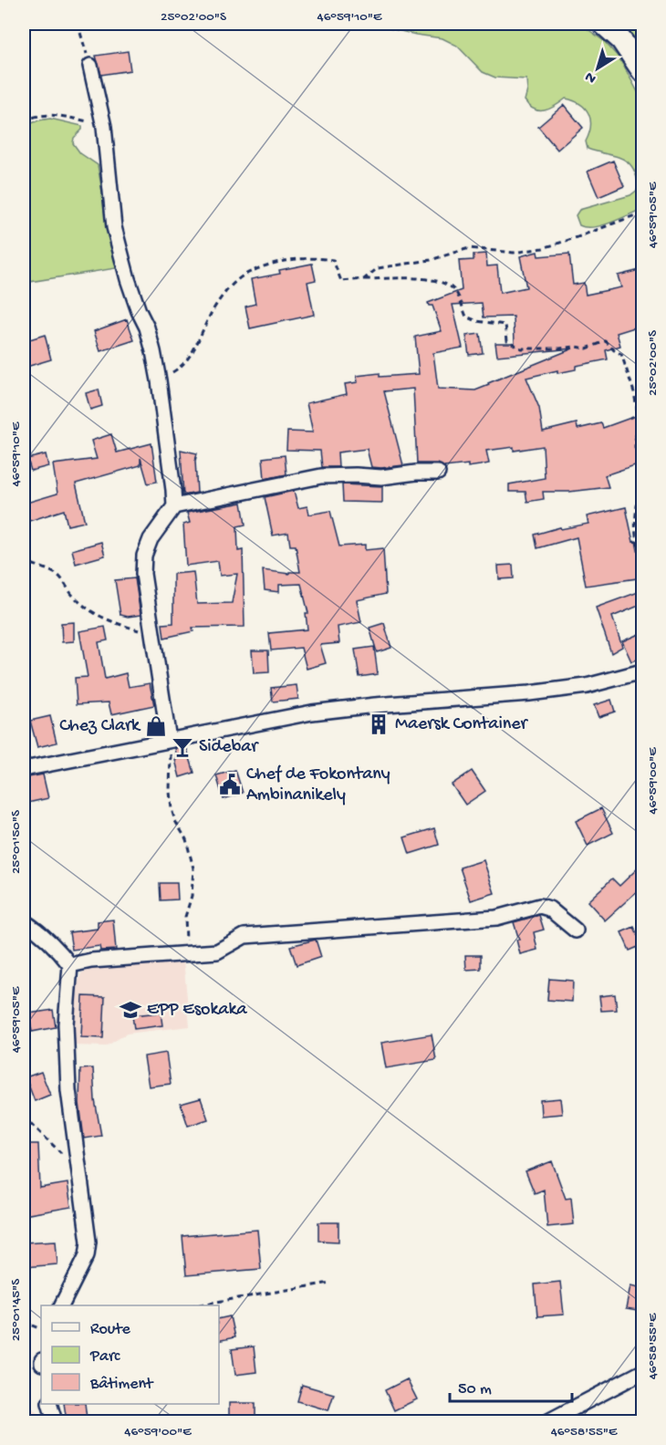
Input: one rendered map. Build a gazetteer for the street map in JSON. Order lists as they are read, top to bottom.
{
  "places": {
    "building": ["Maersk Container"],
    "shop": ["Chez Clark"],
    "bar": ["Sidebar"],
    "public building": ["Chef de Fokontany Ambinanikely"],
    "school or university": ["EPP Esokaka"]
  },
  "legend": ["Route", "Parc", "Bâtiment"],
  "scale_bar": "50 m",
  "north": "bottom left",
  "coordinates": [
    "25°02'00\"S",
    "46°59'10\"E",
    "46°59'05\"E",
    "46°59'00\"E",
    "25°01'50\"S",
    "25°01'45\"S",
    "46°58'55\"E"
  ]
}
